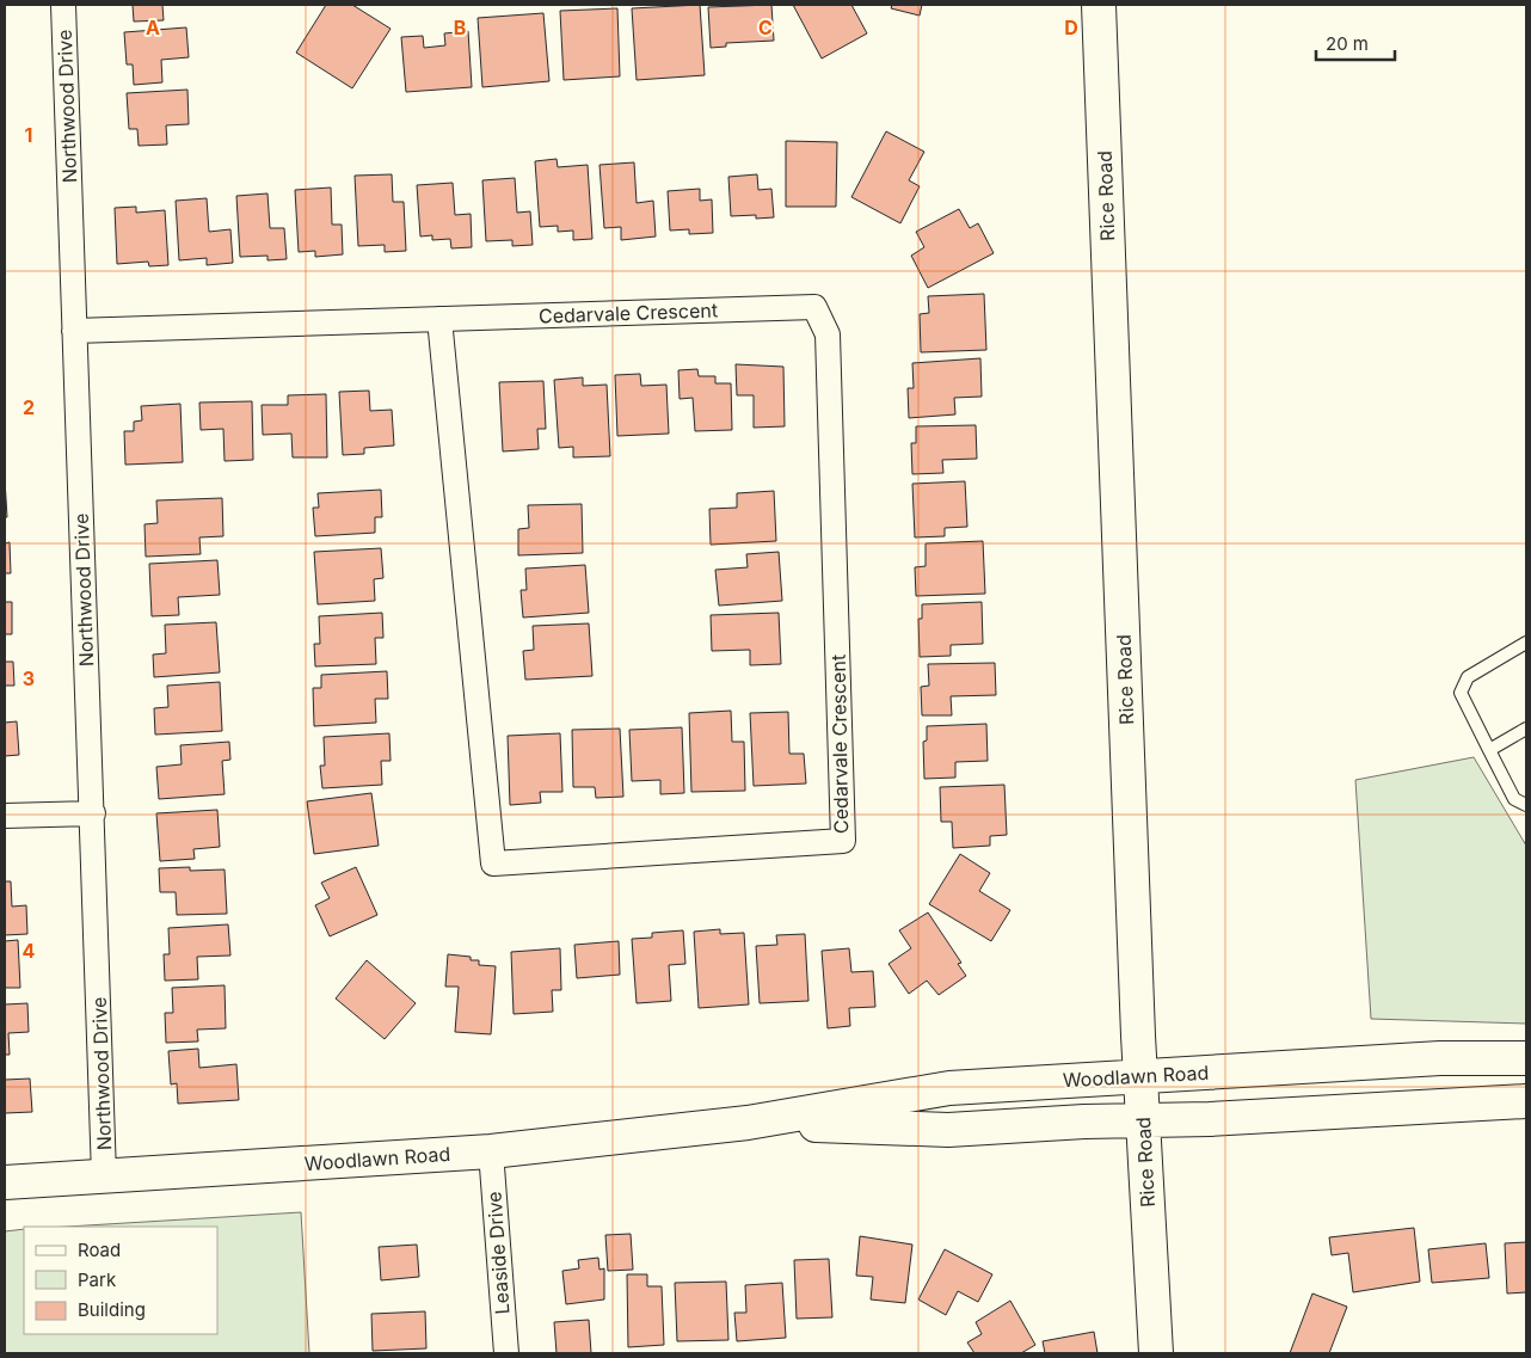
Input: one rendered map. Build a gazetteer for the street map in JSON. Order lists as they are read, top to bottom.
{
  "streets": {
    "main road": ["Rice Road", "Woodlawn Road"],
    "street": ["Northwood Drive", "Cedarvale Crescent", "Leaside Drive"]
  },
  "crossings": [
    ["Northwood Drive", "Cedarvale Crescent"],
    ["Northwood Drive", "Woodlawn Road"],
    ["Rice Road", "Woodlawn Road"],
    ["Woodlawn Road", "Leaside Drive"]
  ],
  "legend": ["Road", "Park", "Building"],
  "scale_bar": "20 m",
  "grid": {
    "columns": [
      "A",
      "B",
      "C",
      "D"
    ],
    "rows": [
      "1",
      "2",
      "3",
      "4"
    ]
  }
}
